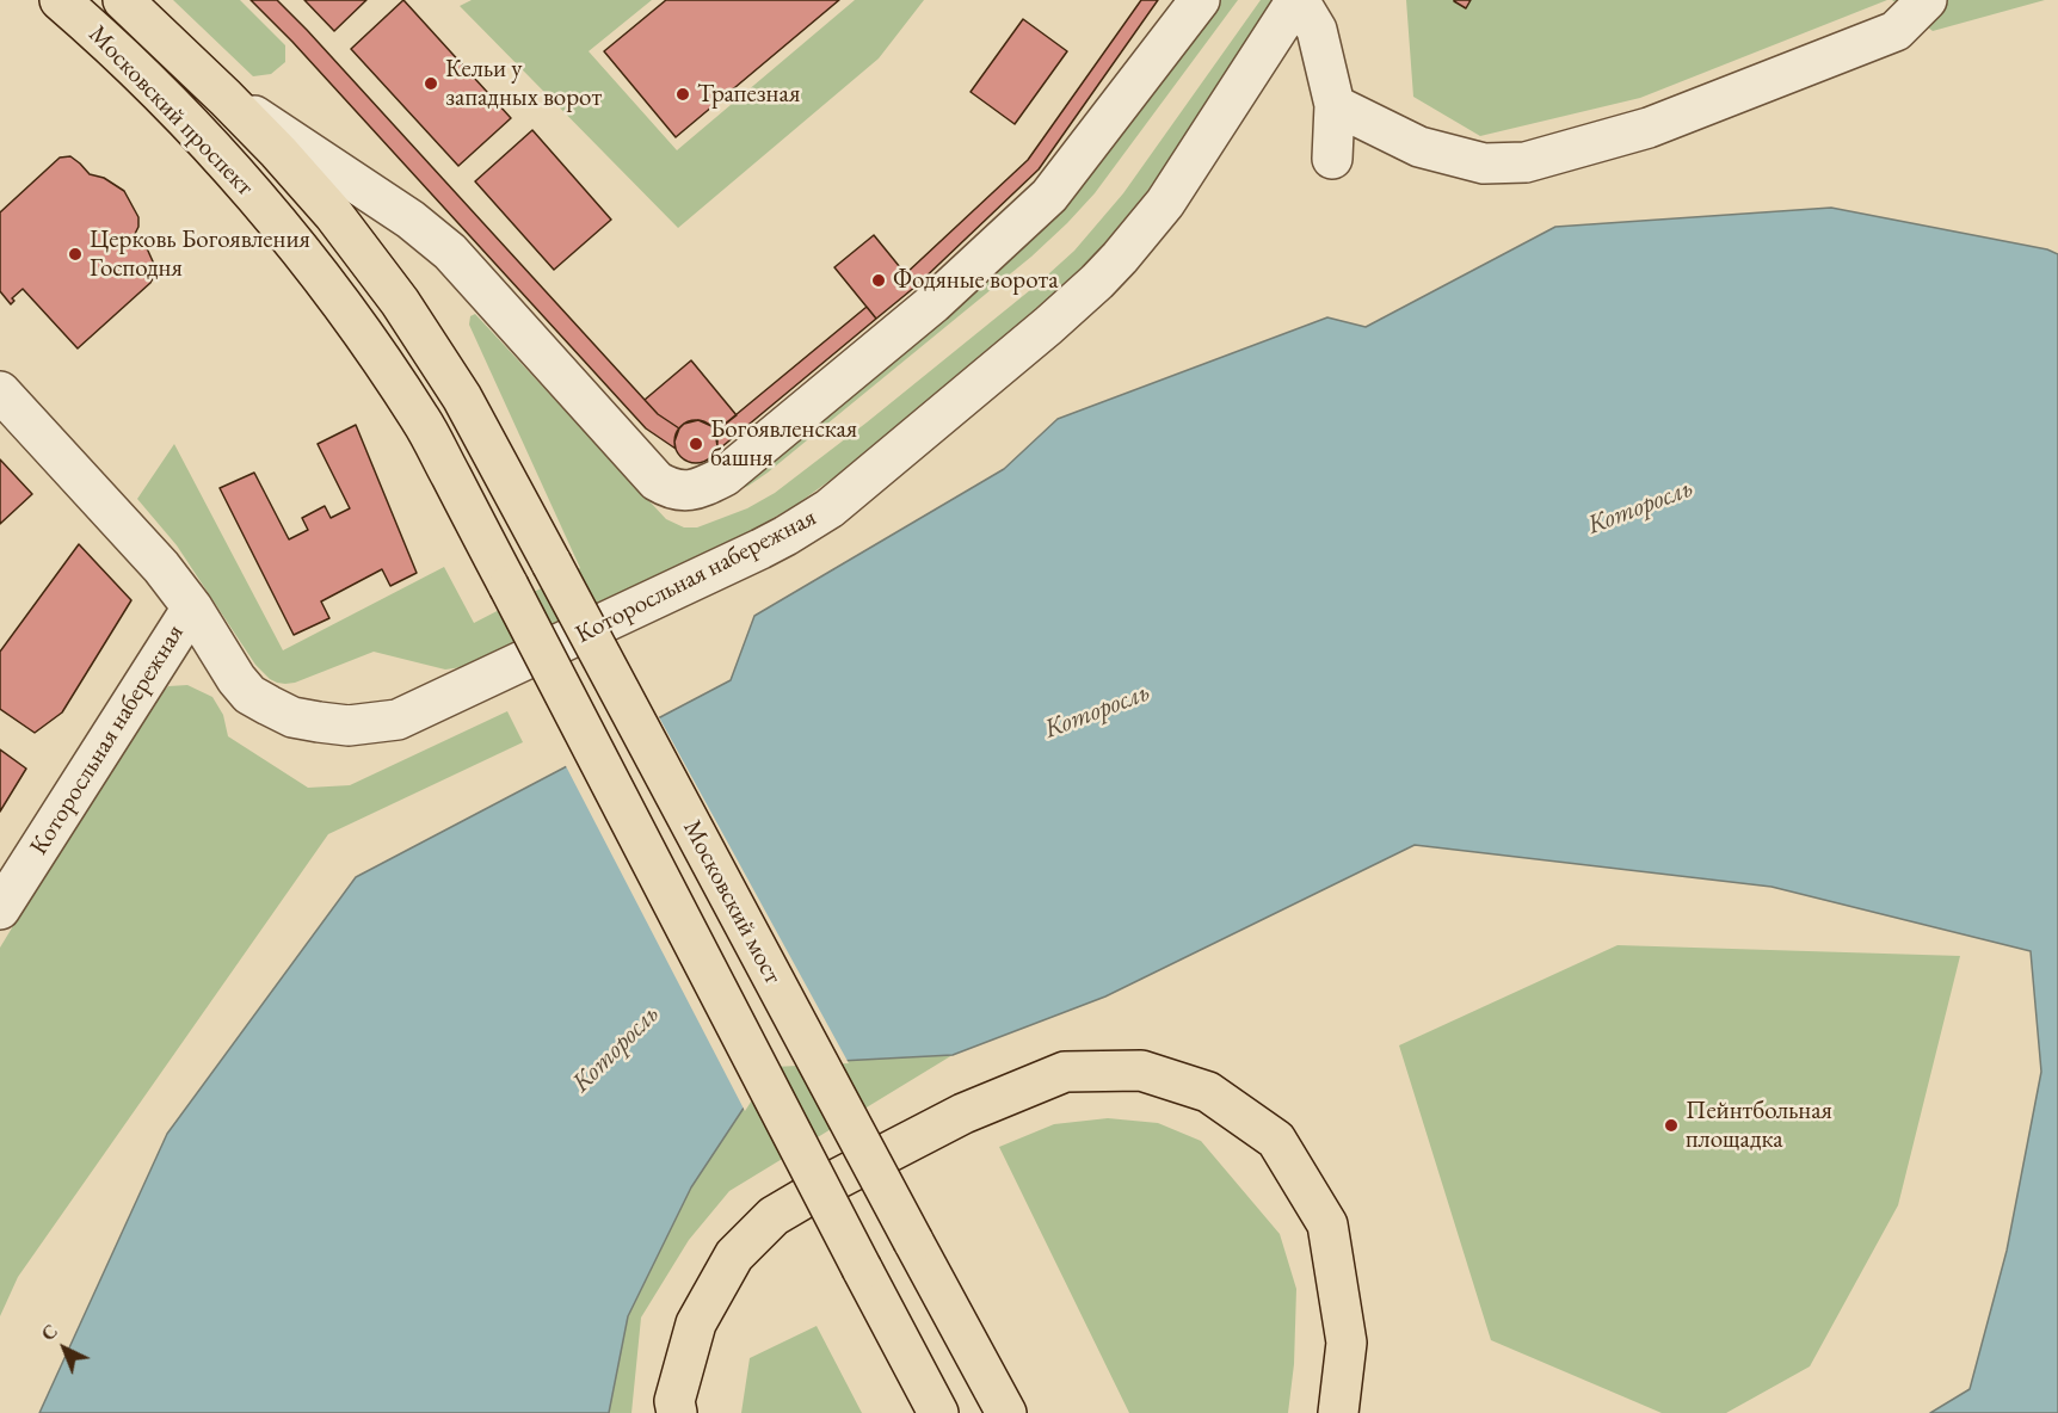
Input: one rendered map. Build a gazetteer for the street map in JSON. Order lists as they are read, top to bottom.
{
  "streets": {
    "main road": ["Московский проспект", "Московский мост"],
    "street": ["Которосльная набережная"]
  },
  "crossings": [
    ["Московский проспект", "Московский мост"]
  ],
  "water": ["Которосль"],
  "places": [
    "Кельи у западных ворот",
    "Трапезная",
    "Церковь Богоявления Господня",
    "Фодяные ворота",
    "Богоявленская башня",
    "Пейнтбольная площадка"
  ],
  "north": "top left"
}
